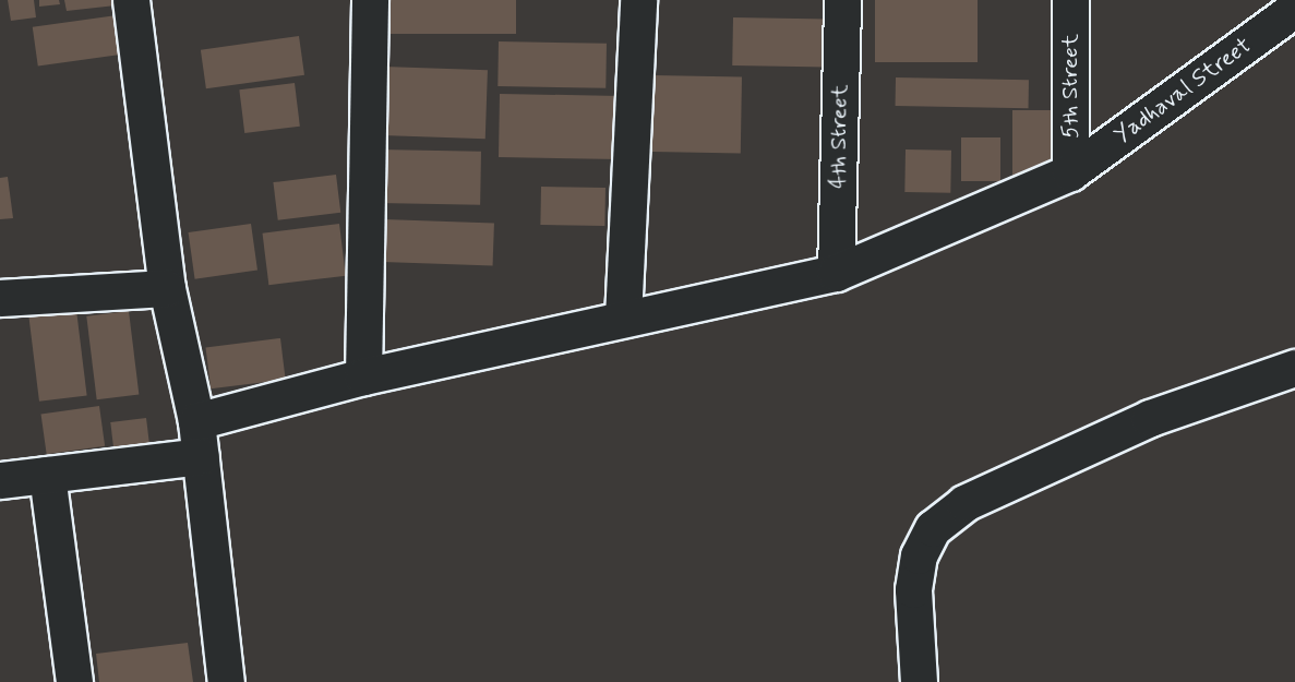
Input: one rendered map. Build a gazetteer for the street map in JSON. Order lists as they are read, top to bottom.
{
  "streets": {
    "street": ["5th Street", "Yadhaval Street", "4th Street"]
  },
  "crossings": [
    ["5th Street", "Yadhaval Street"],
    ["Yadhaval Street", "4th Street"]
  ]
}
